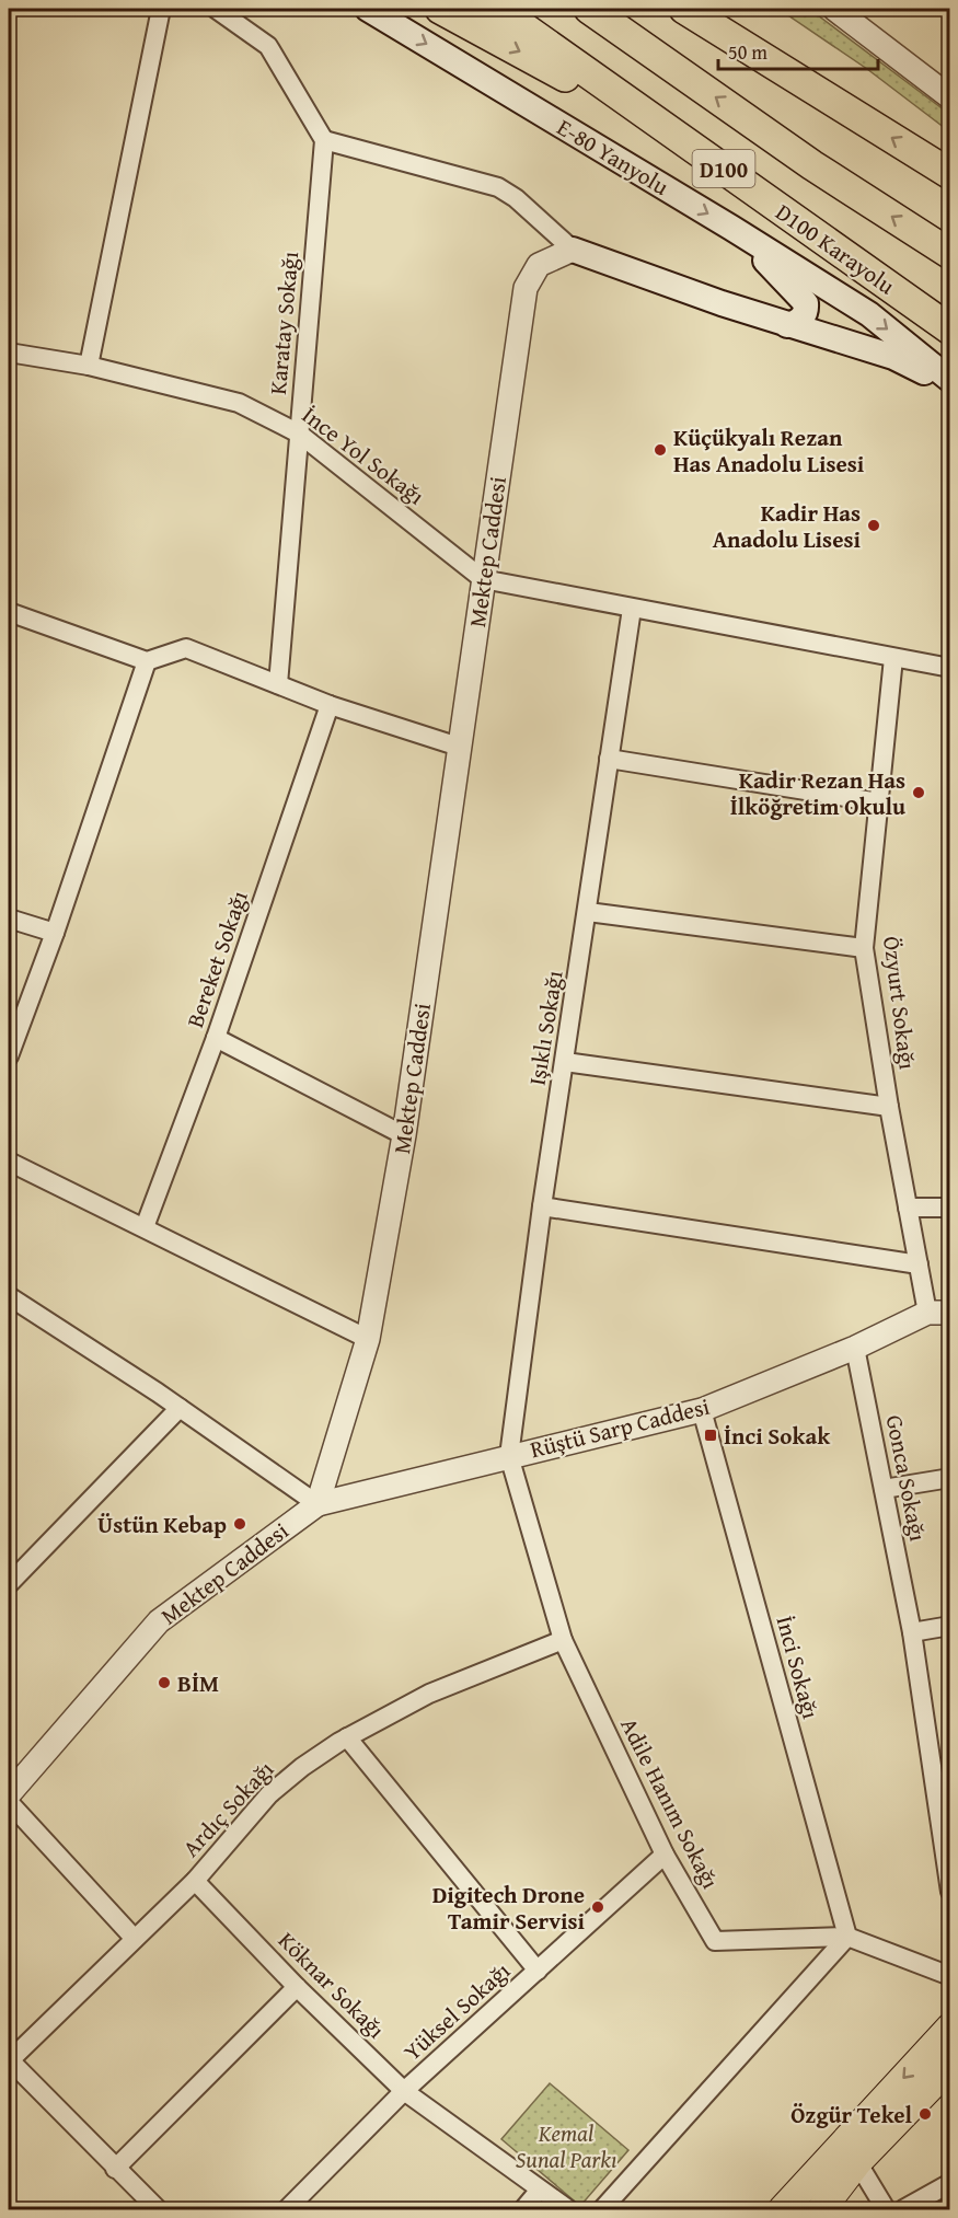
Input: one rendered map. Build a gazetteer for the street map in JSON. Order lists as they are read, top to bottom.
{
  "streets": {
    "highway": ["D100", "D100 Karayolu"],
    "main road": ["E-80 Yanyolu"],
    "street": [
      "Karatay Sokağı",
      "İnce Yol Sokağı",
      "Mektep Caddesi",
      "Bereket Sokağı",
      "Özyurt Sokağı",
      "Işıklı Sokağı",
      "Rüştü Sarp Caddesi",
      "Gonca Sokağı",
      "İnci Sokağı",
      "Adile Hanım Sokağı",
      "Ardıç Sokağı",
      "Köknar Sokağı",
      "Yüksel Sokağı"
    ]
  },
  "crossings": [
    ["Karatay Sokağı", "İnce Yol Sokağı"],
    ["İnce Yol Sokağı", "Mektep Caddesi"],
    ["Mektep Caddesi", "Rüştü Sarp Caddesi"],
    ["Özyurt Sokağı", "Rüştü Sarp Caddesi"],
    ["Işıklı Sokağı", "Rüştü Sarp Caddesi"],
    ["Işıklı Sokağı", "Adile Hanım Sokağı"],
    ["Rüştü Sarp Caddesi", "Gonca Sokağı"],
    ["Rüştü Sarp Caddesi", "İnci Sokağı"],
    ["Rüştü Sarp Caddesi", "Adile Hanım Sokağı"],
    ["İnci Sokağı", "Adile Hanım Sokağı"],
    ["Adile Hanım Sokağı", "Ardıç Sokağı"],
    ["Adile Hanım Sokağı", "Yüksel Sokağı"],
    ["Ardıç Sokağı", "Köknar Sokağı"],
    ["Köknar Sokağı", "Yüksel Sokağı"]
  ],
  "parks": ["Kemal Sunal Parkı"],
  "places": {
    "other": [
      "Küçükyalı Rezan Has Anadolu Lisesi",
      "Kadir Has Anadolu Lisesi",
      "Kadir Rezan Has İlköğretim Okulu",
      "Üstün Kebap",
      "BİM",
      "Digitech Drone Tamir Servisi",
      "Özgür Tekel"
    ],
    "transit": ["İnci Sokak"]
  },
  "scale_bar": "50 m"
}
